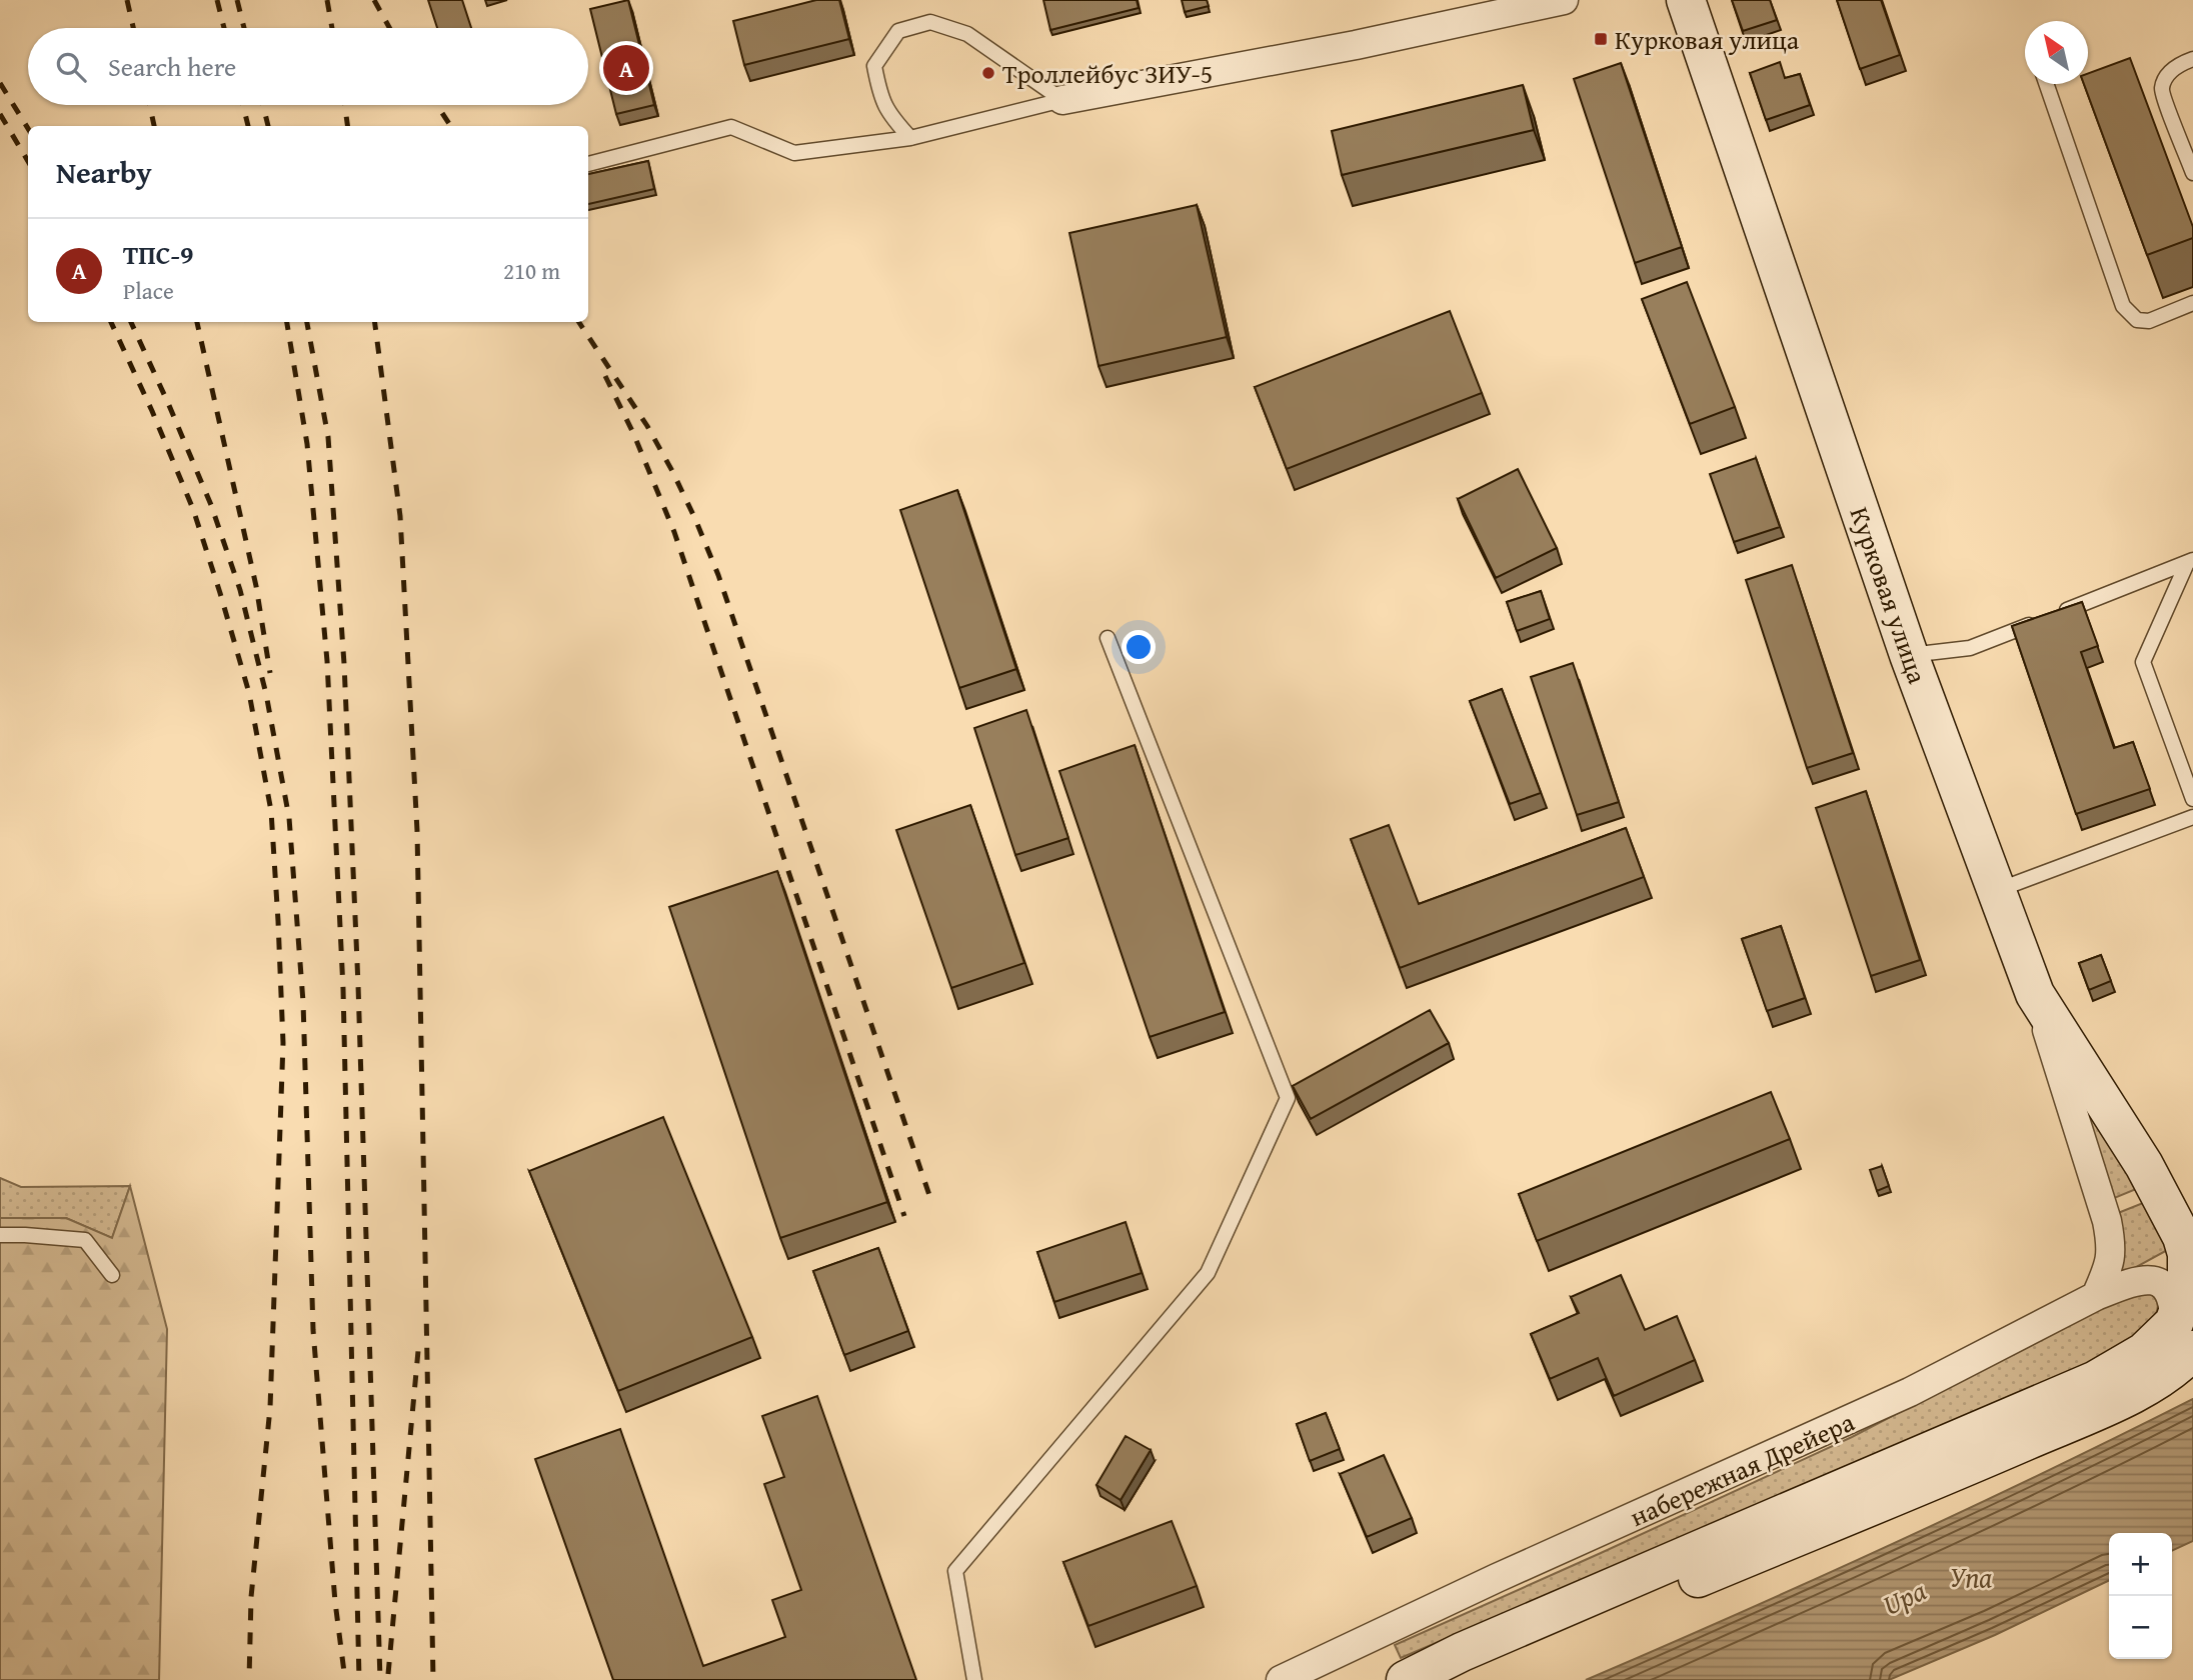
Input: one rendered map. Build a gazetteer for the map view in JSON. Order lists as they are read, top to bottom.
{
  "streets": {
    "main road": ["Курковая улица"],
    "street": ["набережная Дрейера"]
  },
  "water": ["Упа", "Upa"],
  "places": {
    "transit": ["Курковая улица"],
    "other": ["Троллейбус ЗИУ-5"]
  },
  "north": "top left",
  "page": {
    "search": "Search here",
    "pins": "A",
    "heading": "Nearby",
    "list": [
      {
        "mark": "A",
        "name": "ТПС-9",
        "note": "Place",
        "value": "210 m"
      }
    ],
    "map_buttons": ["+", "−"]
  }
}
